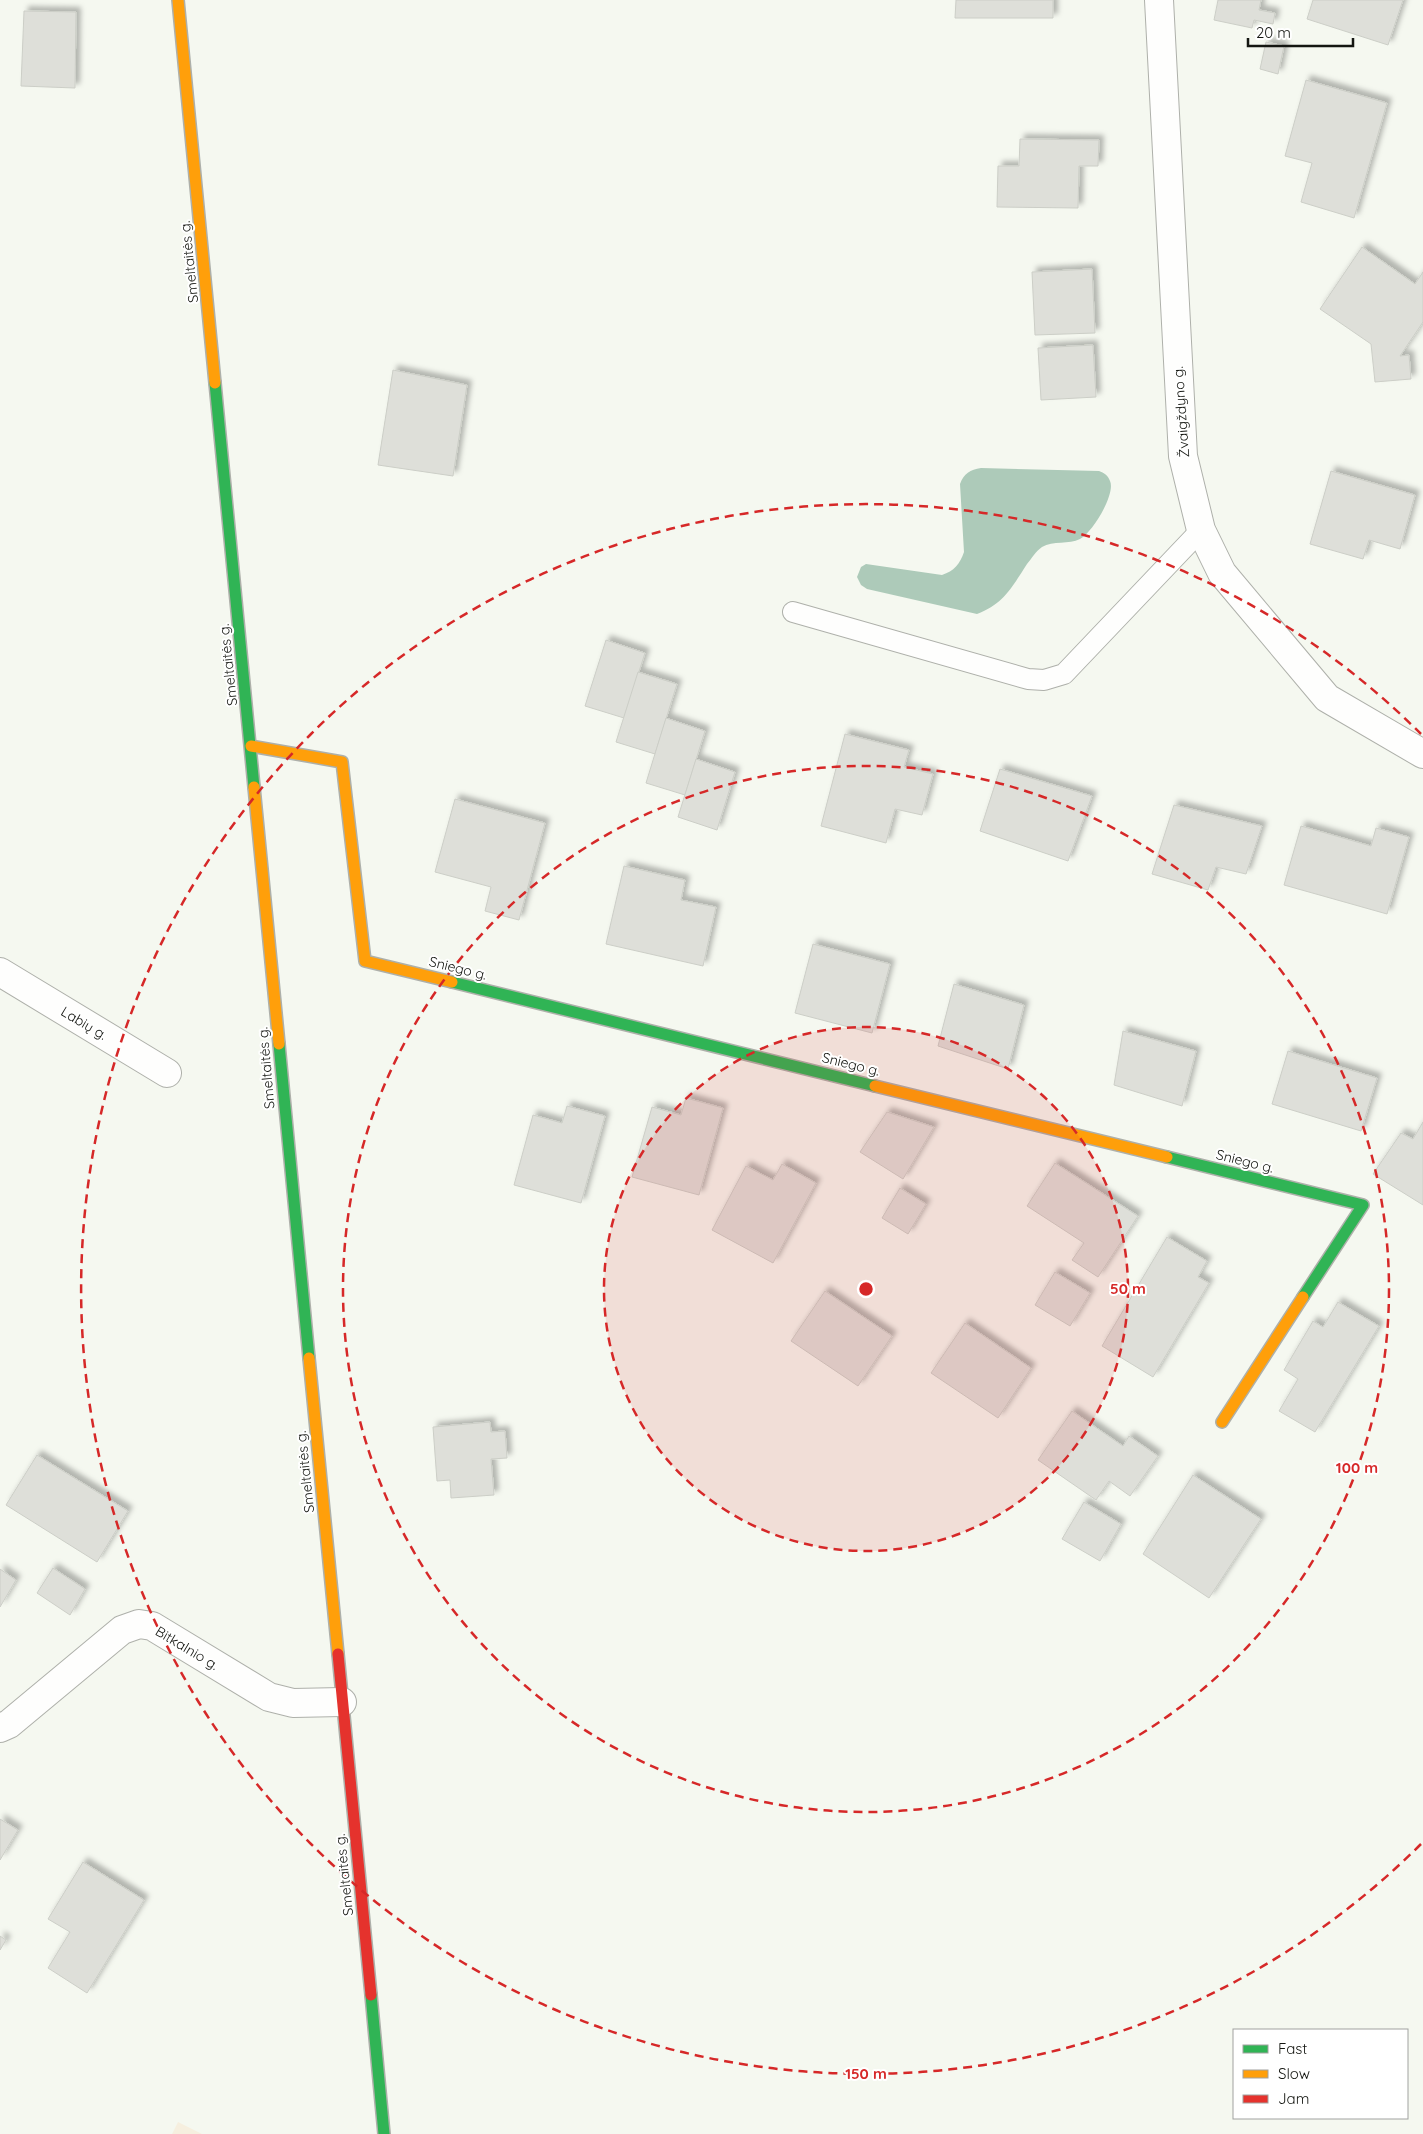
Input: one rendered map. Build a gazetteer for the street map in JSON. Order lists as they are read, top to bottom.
{
  "streets": {
    "main road": ["Smeltaitės g.", "Sniego g."],
    "street": ["Žvaigždyno g.", "Labių g.", "Bitkalnio g."]
  },
  "crossings": [
    ["Smeltaitės g.", "Sniego g."],
    ["Smeltaitės g.", "Bitkalnio g."]
  ],
  "legend": ["Fast", "Slow", "Jam"],
  "scale_bar": "20 m",
  "rings": ["50 m", "100 m", "150 m"]
}
